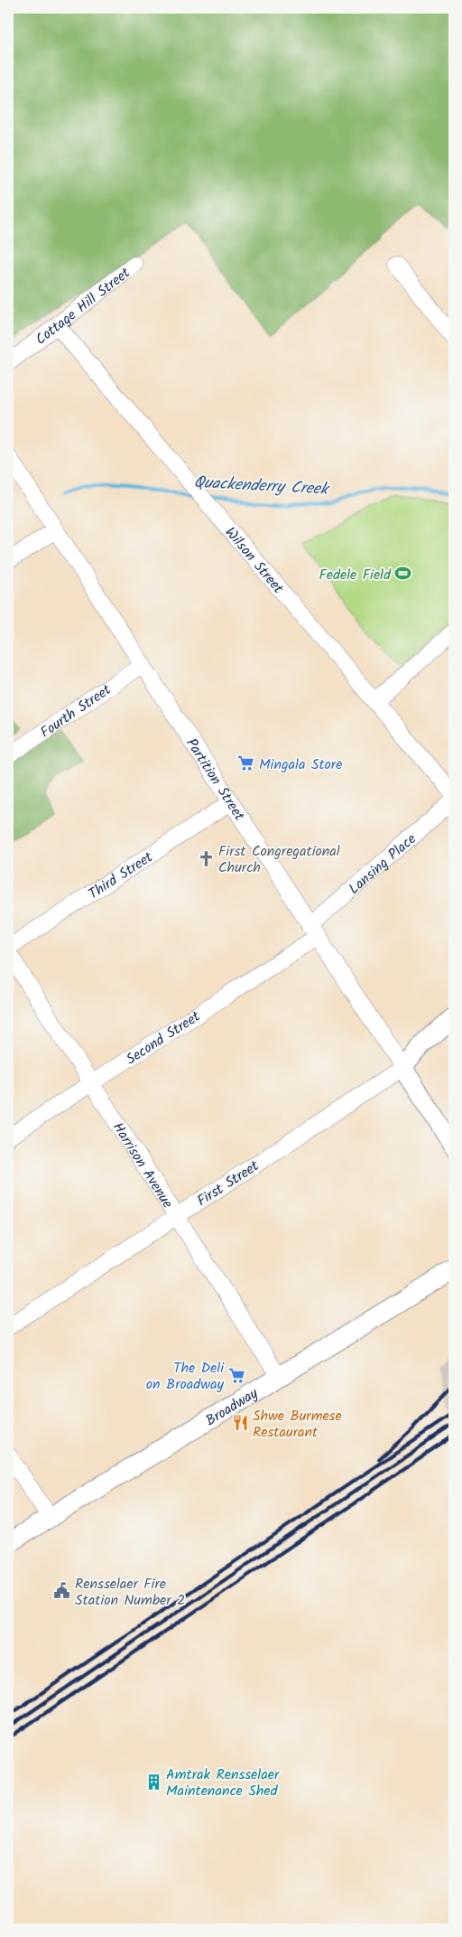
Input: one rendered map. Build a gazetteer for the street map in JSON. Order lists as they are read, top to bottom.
{
  "streets": {
    "street": [
      "Cottage Hill Street",
      "Wilson Street",
      "Fourth Street",
      "Partition Street",
      "Lansing Place",
      "Third Street",
      "Second Street",
      "Harrison Avenue",
      "First Street",
      "Broadway"
    ]
  },
  "crossings": [
    ["Cottage Hill Street", "Wilson Street"],
    ["Fourth Street", "Partition Street"],
    ["Partition Street", "Lansing Place"],
    ["Partition Street", "Third Street"],
    ["Partition Street", "Second Street"],
    ["Partition Street", "First Street"],
    ["Lansing Place", "Second Street"],
    ["Second Street", "Harrison Avenue"],
    ["Harrison Avenue", "First Street"],
    ["Harrison Avenue", "Broadway"]
  ],
  "water": ["Quackenderry Creek"],
  "places": {
    "sports": ["Fedele Field"],
    "supermarket": ["Mingala Store", "The Deli on Broadway"],
    "church": ["First Congregational Church"],
    "restaurant": ["Shwe Burmese Restaurant"],
    "public building": ["Rensselaer Fire Station Number 2"],
    "building": ["Amtrak Rensselaer Maintenance Shed"]
  }
}
